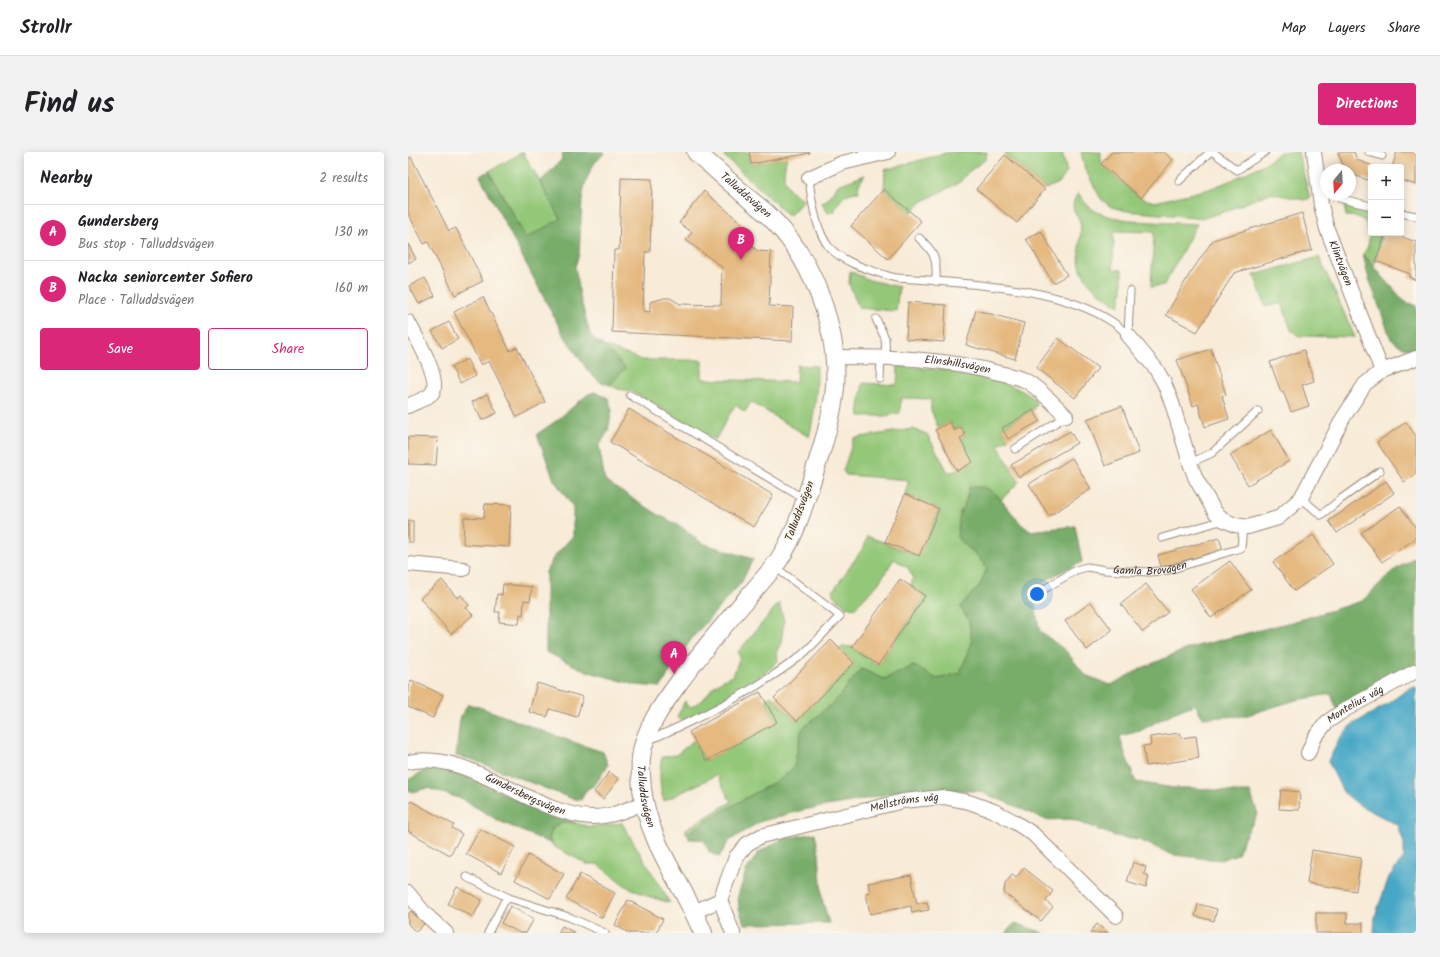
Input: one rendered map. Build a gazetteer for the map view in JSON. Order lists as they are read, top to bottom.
{
  "streets": {
    "street": [
      "Talluddsvägen",
      "Klintvägen",
      "Elinshillsvägen",
      "Montelius väg",
      "Gundersbergsvägen",
      "Mellströms väg"
    ],
    "lane": ["Gamla Brovägen"]
  },
  "crossings": [
    ["Talluddsvägen", "Elinshillsvägen"],
    ["Talluddsvägen", "Gundersbergsvägen"]
  ],
  "north": "bottom",
  "page": {
    "header": "Strollr",
    "nav": ["Map", "Layers", "Share"],
    "title": "Find us",
    "buttons": [
      "Directions",
      ["Save", "Share"]
    ],
    "heading": ["Nearby", "2 results"],
    "map_buttons": ["+", "−"],
    "list": [
      {
        "mark": "A",
        "name": "Gundersberg",
        "note": "Bus stop · Talluddsvägen",
        "value": "130 m"
      },
      {
        "mark": "B",
        "name": "Nacka seniorcenter Sofiero",
        "note": "Place · Talluddsvägen",
        "value": "160 m"
      }
    ],
    "pins": ["B", "A"]
  }
}
